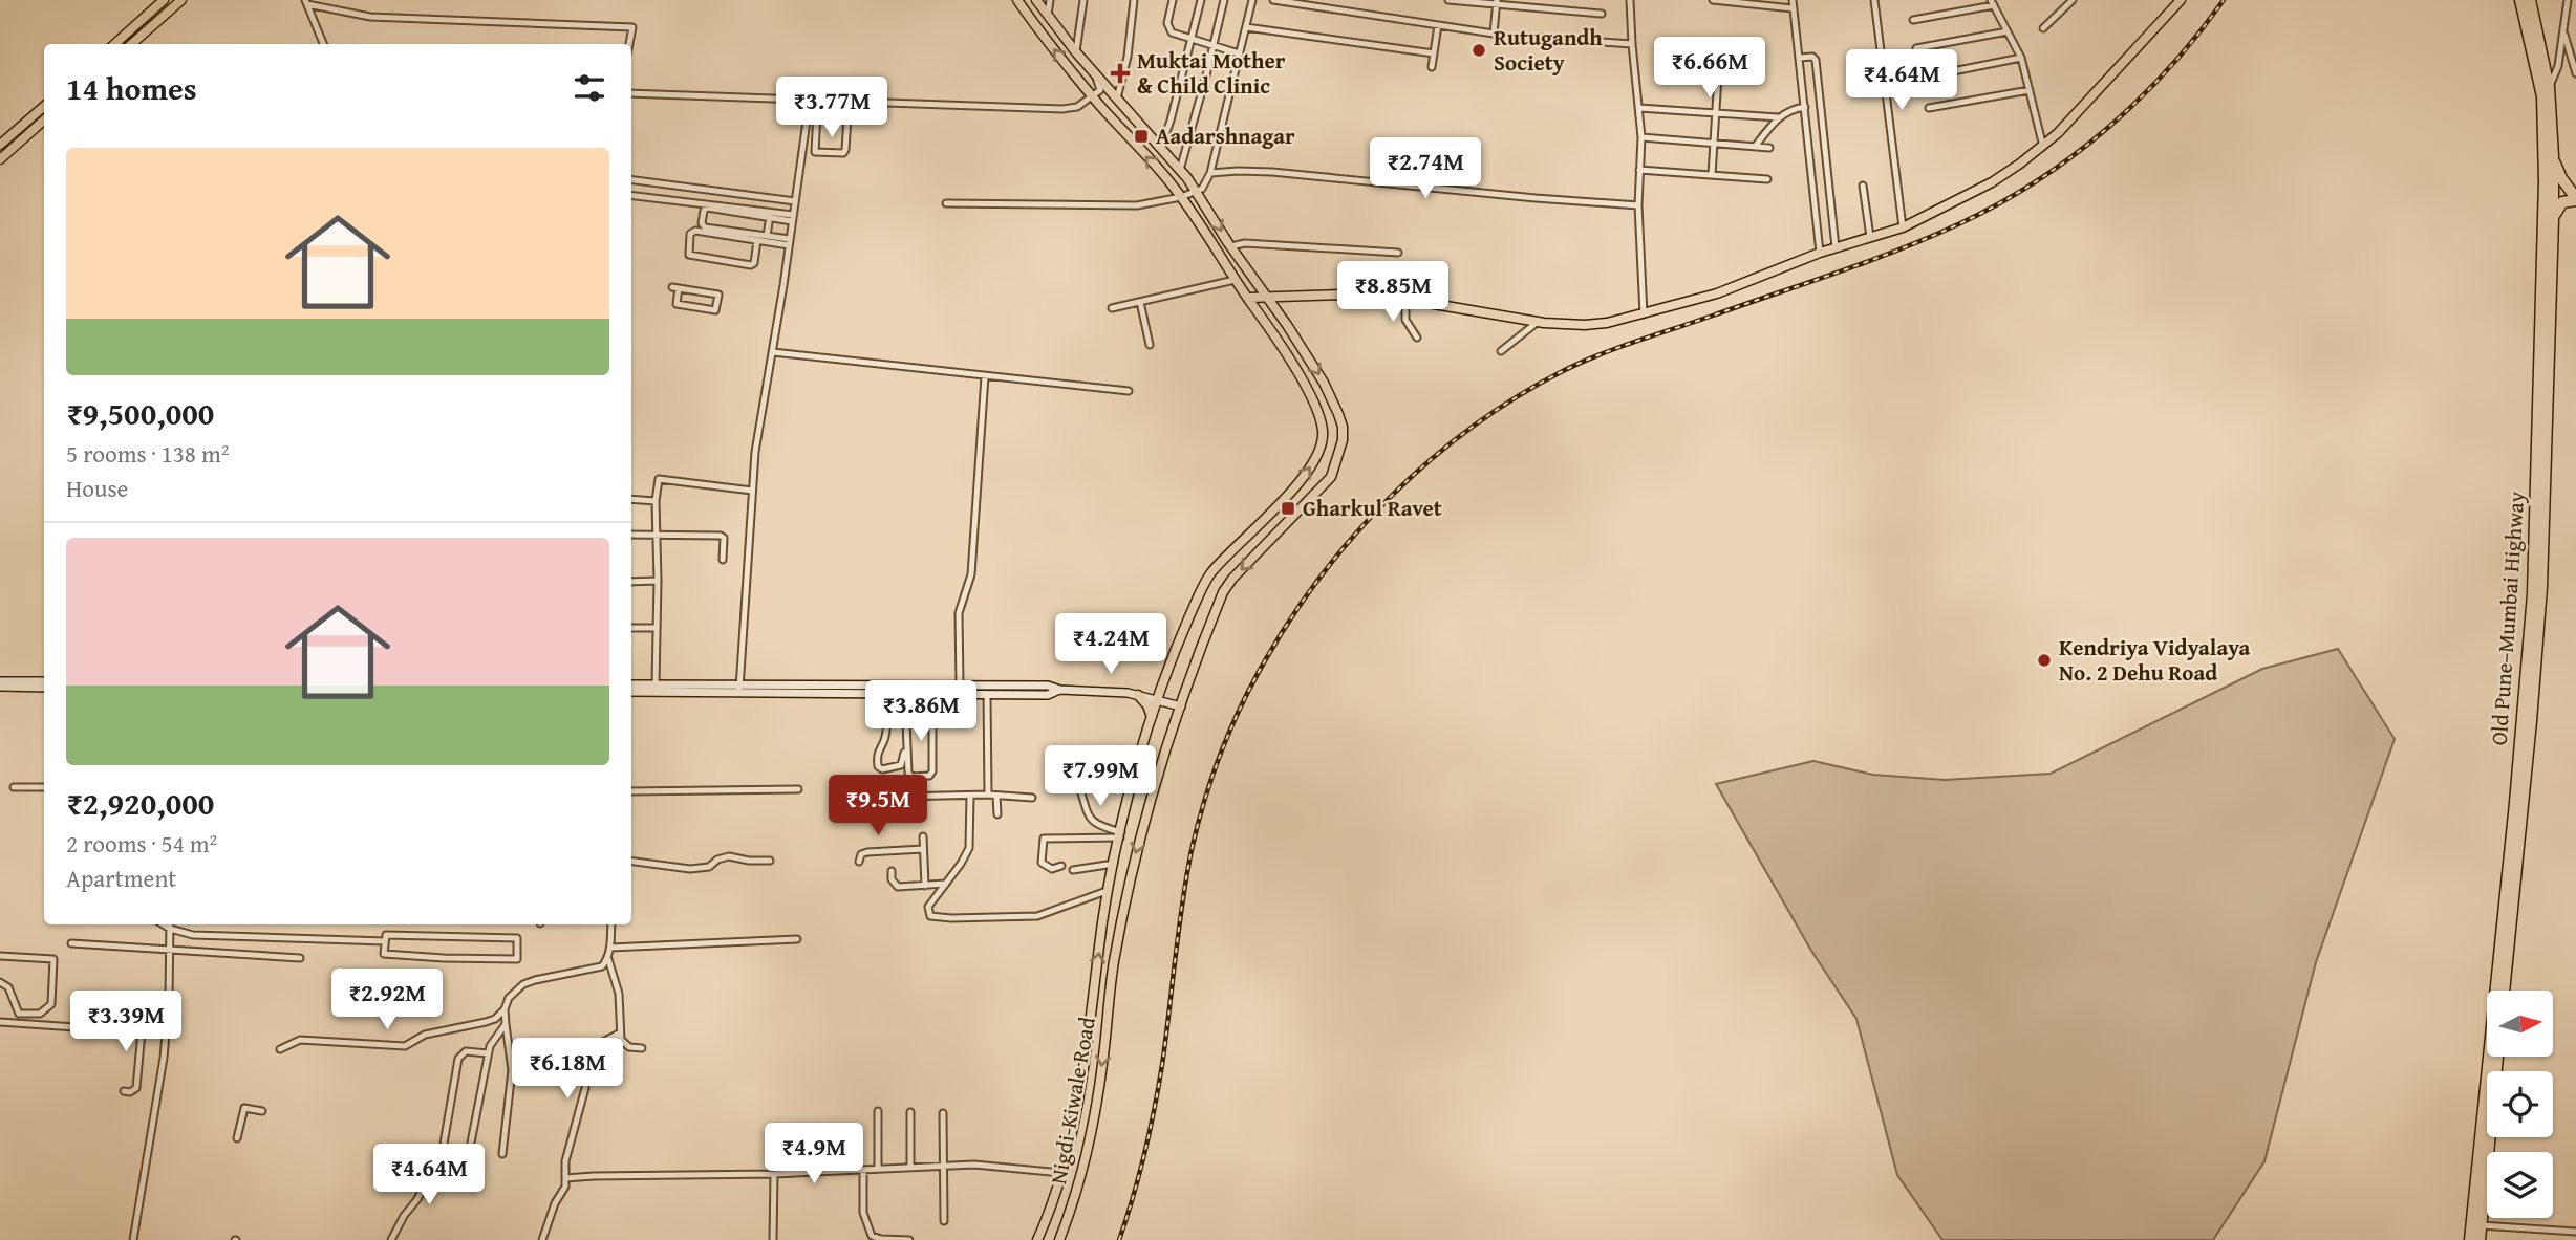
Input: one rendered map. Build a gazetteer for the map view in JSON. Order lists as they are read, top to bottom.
{
  "streets": {
    "highway": ["Old Pune–Mumbai Highway"],
    "main road": ["Nigdi-Kiwale Road"]
  },
  "places": {
    "other": ["Rutugandh Society", "Kendriya Vidyalaya No. 2 Dehu Road"],
    "health": ["Muktai Mother & Child Clinic"],
    "transit": ["Aadarshnagar", "Gharkul Ravet"]
  },
  "north": "right",
  "page": {
    "price": [
      "₹6.66M",
      "₹4.64M",
      "₹3.77M",
      "₹2.74M",
      "₹8.85M",
      "₹4.24M",
      "₹3.86M",
      "₹7.99M",
      "₹9.5M",
      "₹2.92M",
      "₹3.39M",
      "₹6.18M",
      "₹4.9M",
      "₹4.64M"
    ],
    "heading": "14 homes",
    "list": [
      {
        "name": "₹9,500,000",
        "note": "5 rooms · 138 m² · House"
      },
      {
        "name": "₹2,920,000",
        "note": "2 rooms · 54 m² · Apartment"
      }
    ]
  }
}
